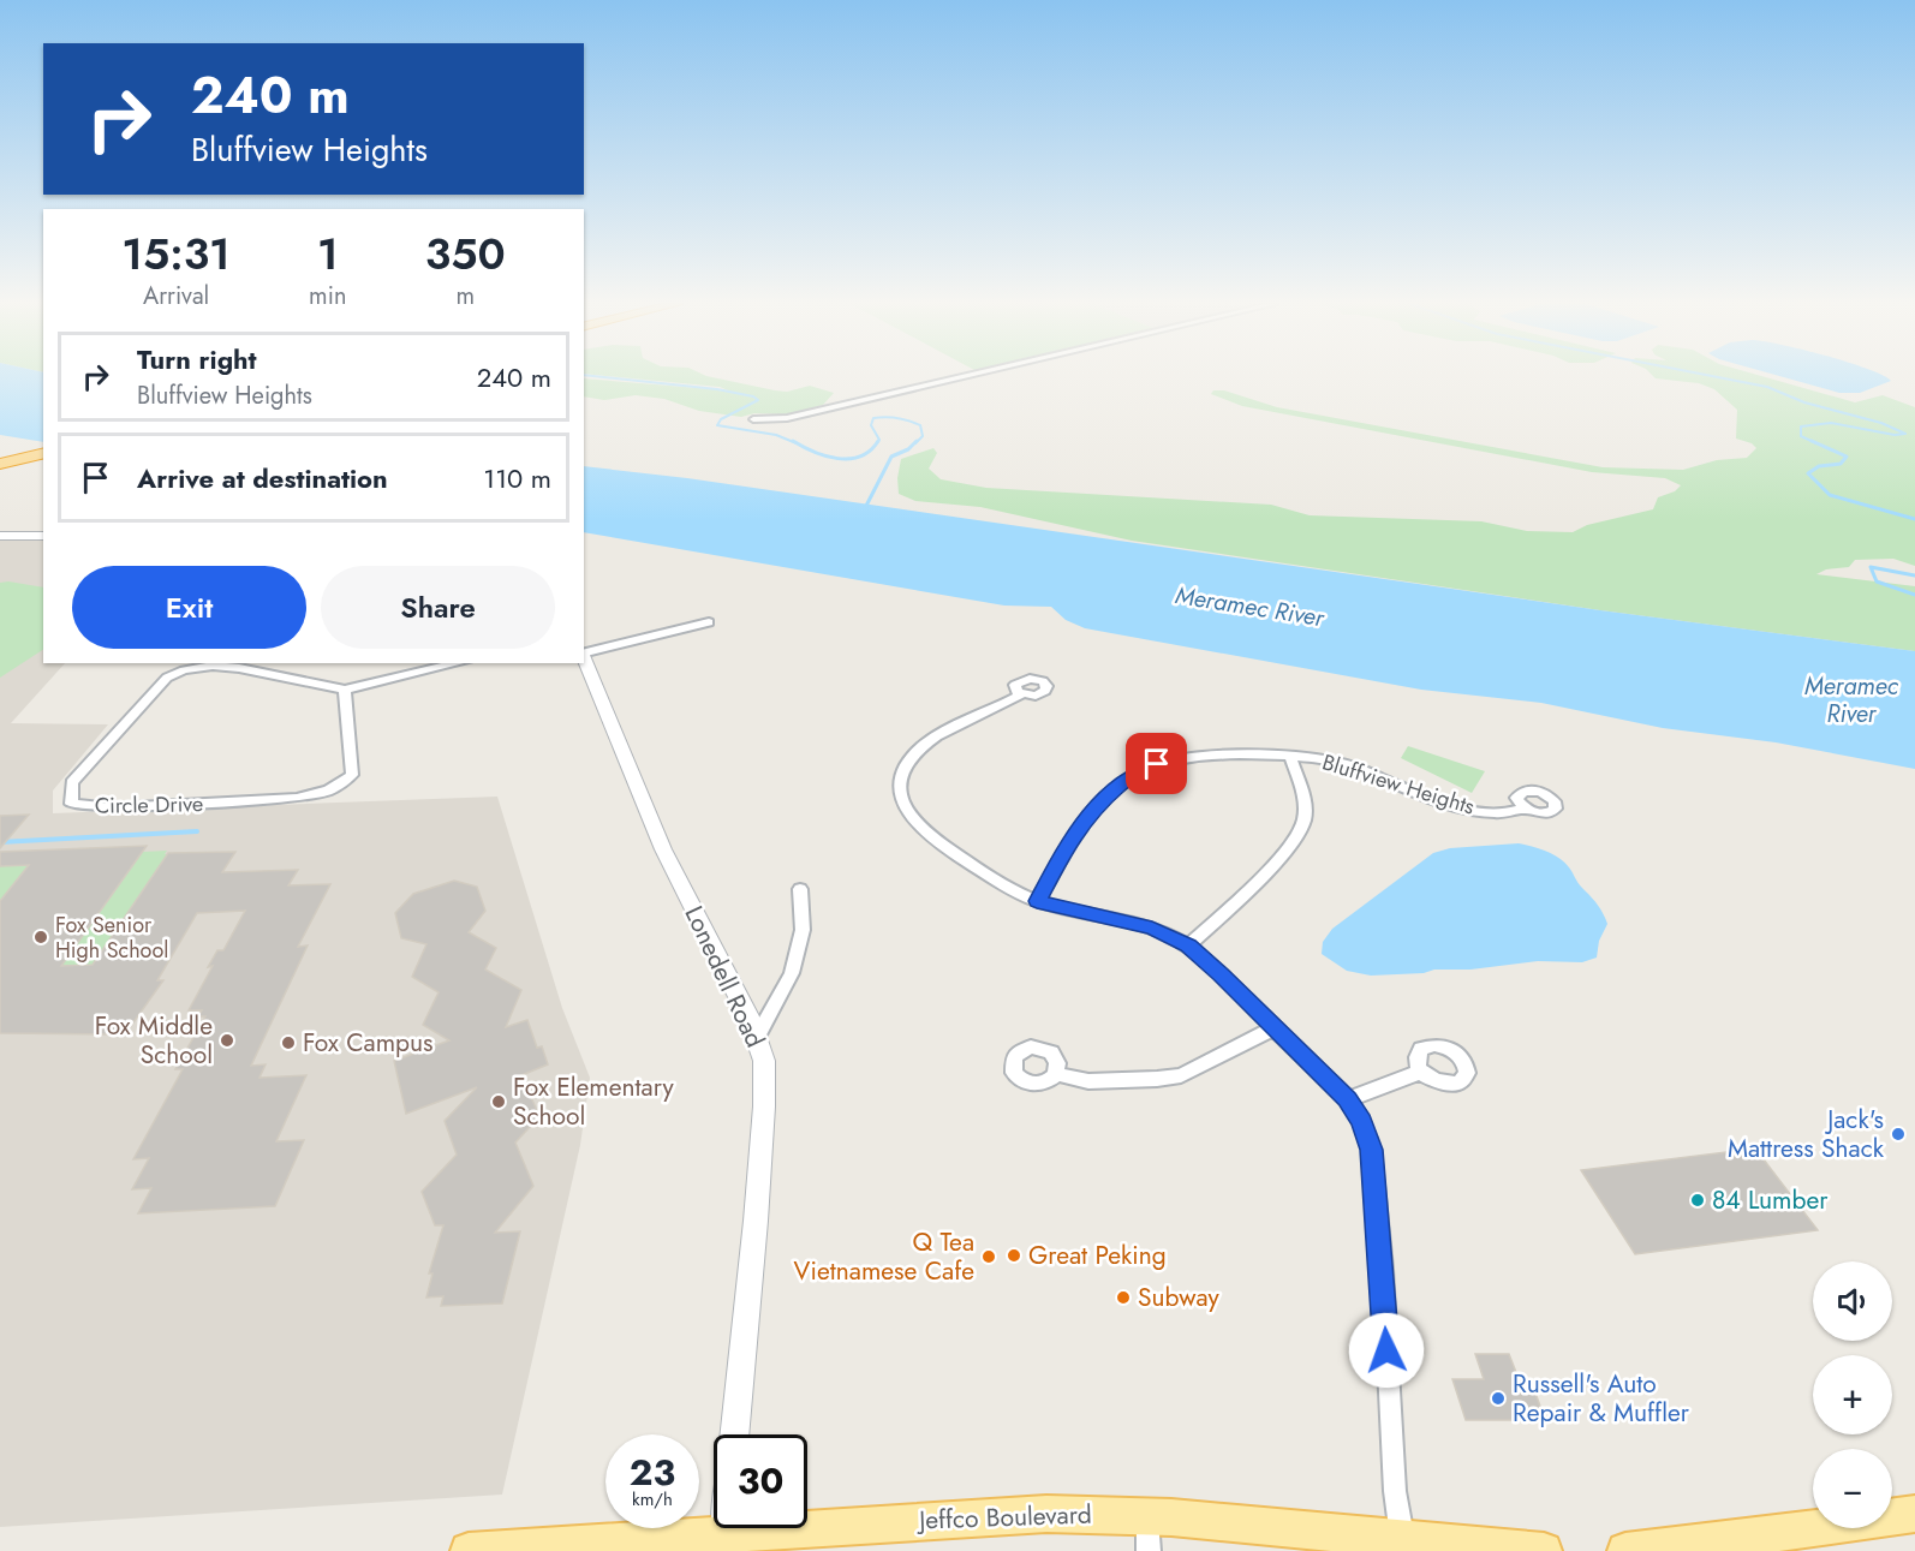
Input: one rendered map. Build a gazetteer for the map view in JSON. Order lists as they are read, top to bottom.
{
  "streets": {
    "main road": ["Jeffco Boulevard"],
    "street": ["Bluffview Heights", "Circle Drive", "Lonedell Road"]
  },
  "water": ["Meramec River"],
  "places": [
    "Fox Senior High School",
    "Fox Middle School",
    "Fox Campus",
    "Fox Elementary School",
    "Jack's Mattress Shack",
    "84 Lumber",
    "Great Peking",
    "Q Tea Vietnamese Cafe",
    "Subway",
    "Russell's Auto Repair & Muffler"
  ],
  "page": {
    "turn": ["240 m", "Bluffview Heights"],
    "eta": [
      "15:31",
      "Arrival",
      "1",
      "min",
      "350",
      "m"
    ],
    "list": [
      {
        "name": "Turn right",
        "note": "Bluffview Heights",
        "value": "240 m"
      },
      {
        "name": "Arrive at destination",
        "value": "110 m"
      }
    ],
    "buttons": ["Exit", "Share"],
    "map_buttons": ["+", "−"],
    "speed": "23 km/h",
    "limit": "30"
  }
}
